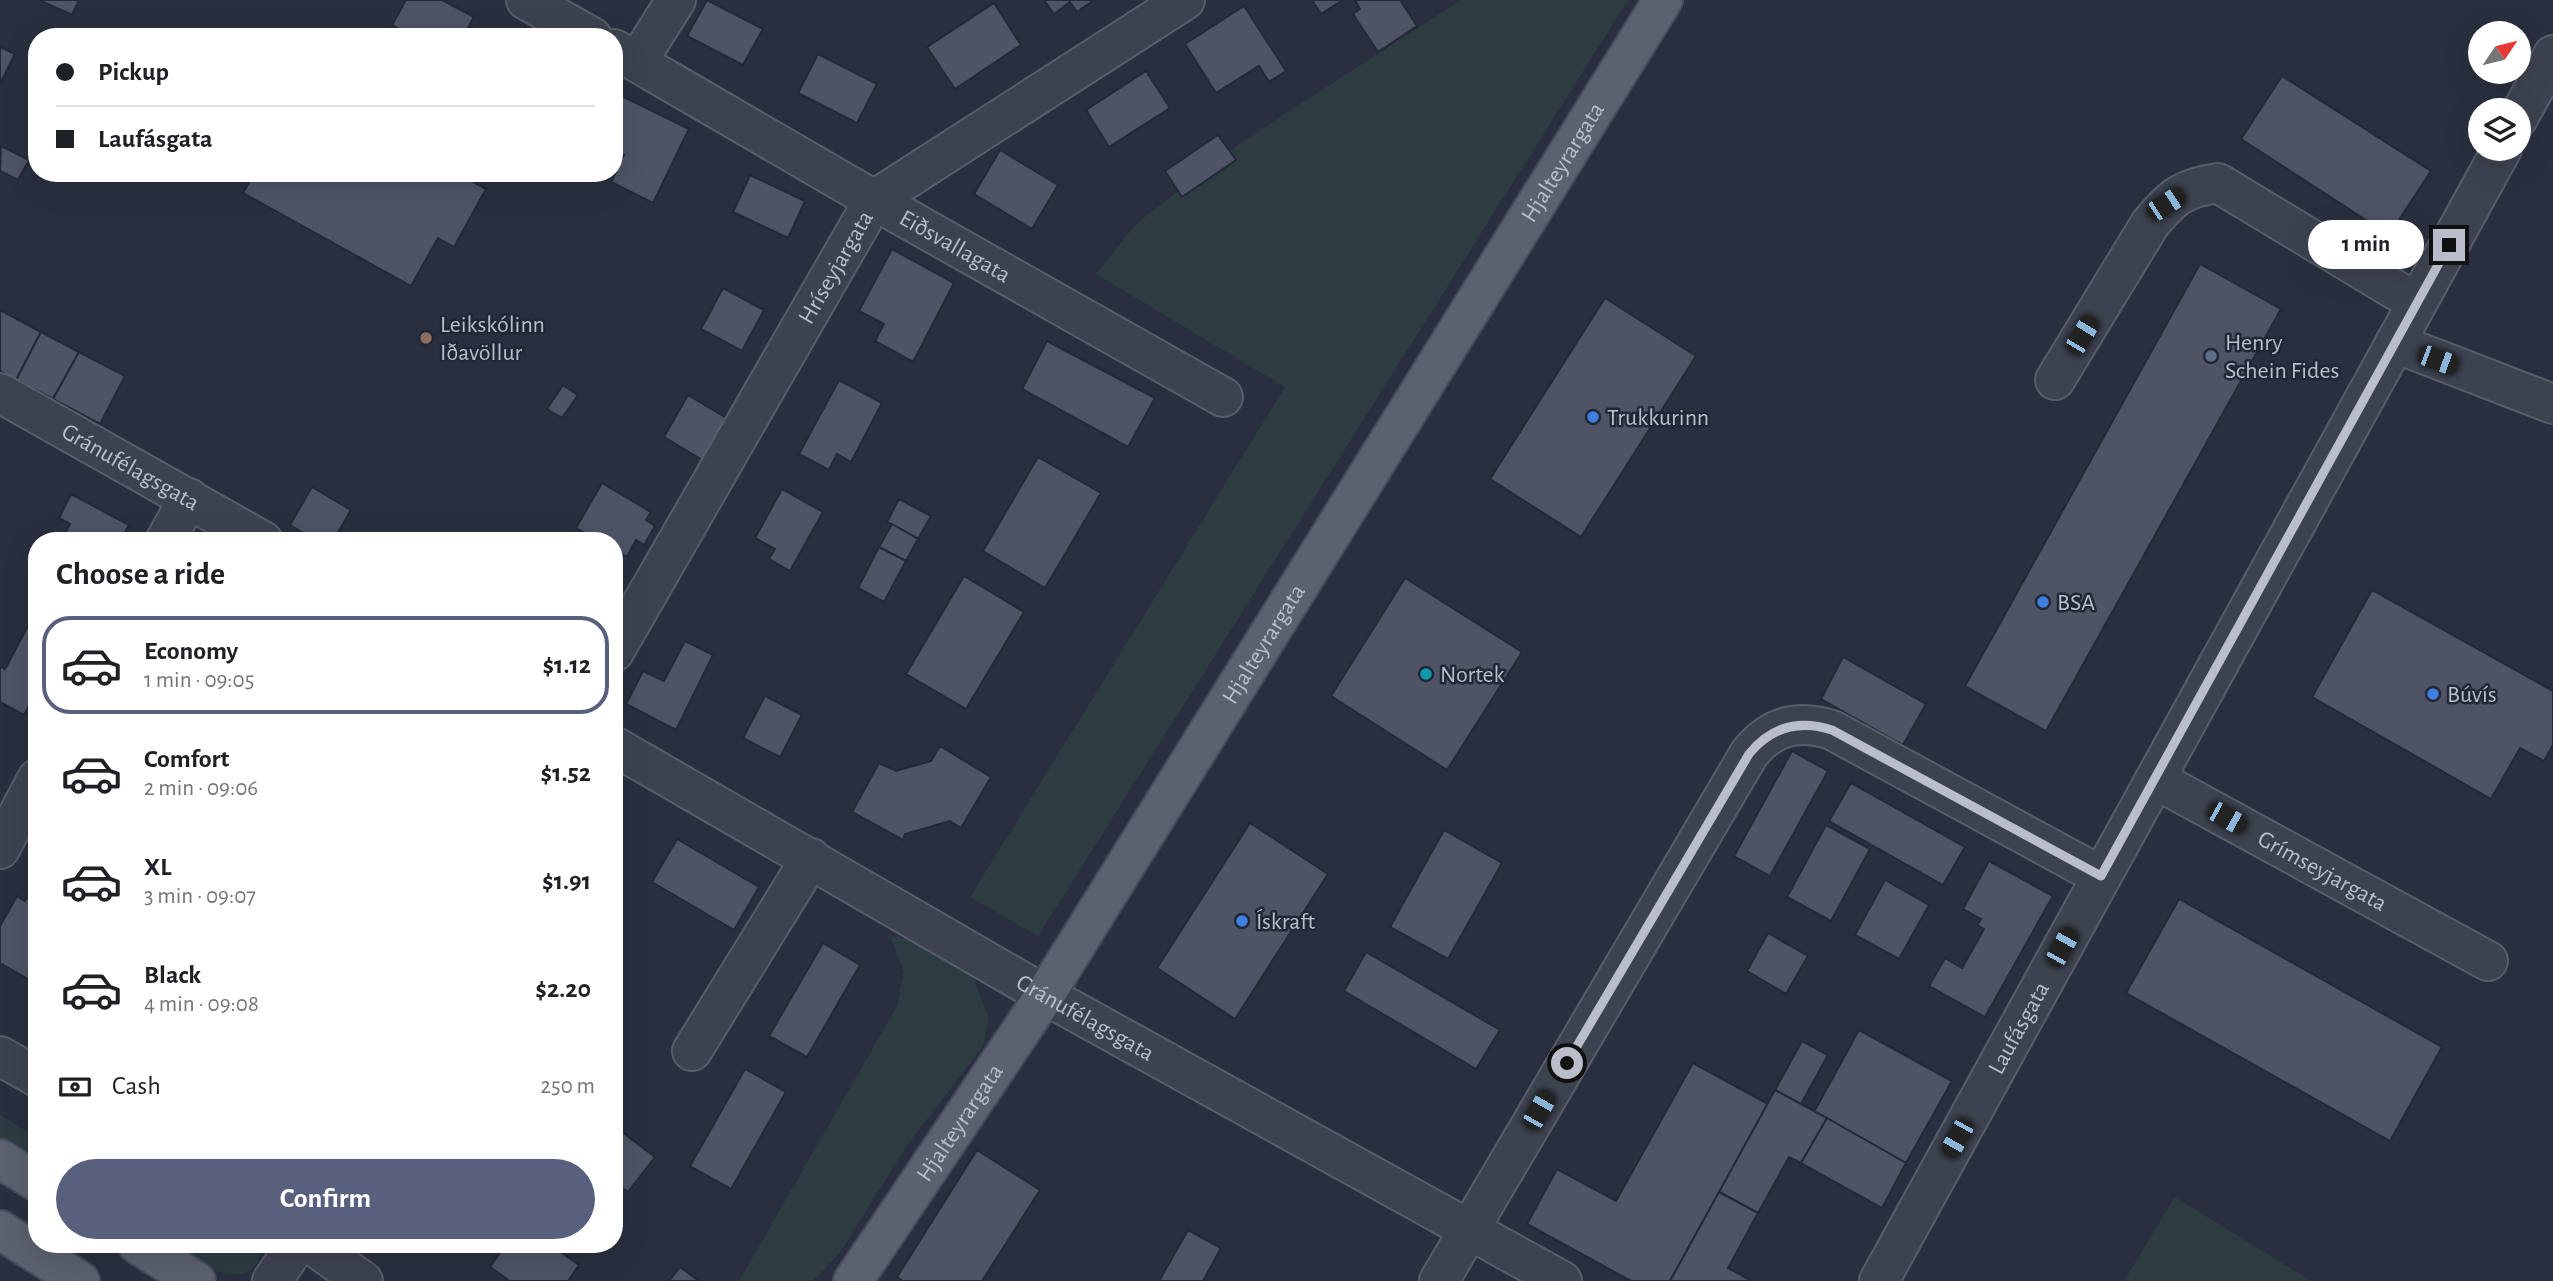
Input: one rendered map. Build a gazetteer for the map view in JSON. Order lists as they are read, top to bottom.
{
  "streets": {
    "main road": ["Hjalteyrargata"],
    "street": [
      "Eiðsvallagata",
      "Hríseyjargata",
      "Gránufélagsgata",
      "Grímseyjargata",
      "Laufásgata"
    ]
  },
  "crossings": [
    ["Hjalteyrargata", "Gránufélagsgata"],
    ["Eiðsvallagata", "Hríseyjargata"],
    ["Grímseyjargata", "Laufásgata"]
  ],
  "places": [
    "Leikskólinn Iðavöllur",
    "Henry Schein Fides",
    "Trukkurinn",
    "BSA",
    "Nortek",
    "Búvís",
    "Ískraft"
  ],
  "north": "top right",
  "page": {
    "banner": ["Pickup", "Laufásgata"],
    "bubble": "1 min",
    "heading": "Choose a ride",
    "list": [
      {
        "name": "Economy",
        "note": "1 min · 09:05",
        "value": "$1.12"
      },
      {
        "name": "Comfort",
        "note": "2 min · 09:06",
        "value": "$1.52"
      },
      {
        "name": "XL",
        "note": "3 min · 09:07",
        "value": "$1.91"
      },
      {
        "name": "Black",
        "note": "4 min · 09:08",
        "value": "$2.20"
      }
    ],
    "pay": ["Cash", "250 m"],
    "buttons": "Confirm"
  }
}
